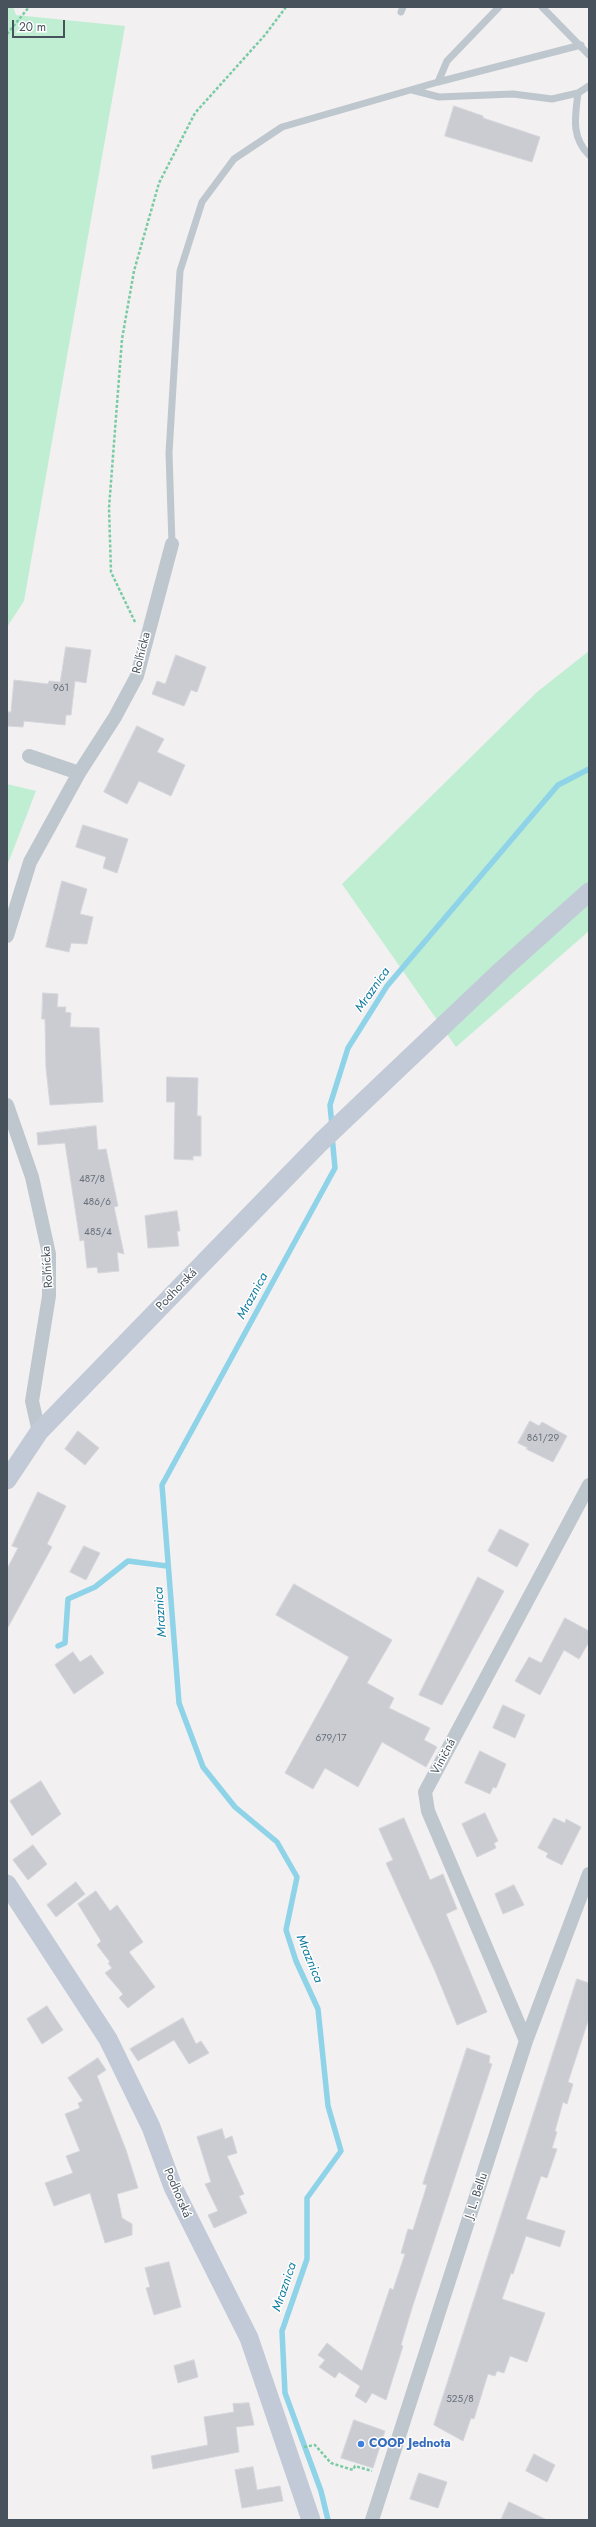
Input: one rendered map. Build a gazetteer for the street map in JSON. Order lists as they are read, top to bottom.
{
  "streets": {
    "street": [
      "Roľnícka",
      "Podhorská",
      "Viničná",
      "J. L. Bellu"
    ]
  },
  "crossings": [
    ["Roľnícka", "Podhorská"],
    ["Viničná", "J. L. Bellu"]
  ],
  "water": ["Mraznica"],
  "places": ["COOP Jednota"],
  "house_numbers": [
    "961",
    "487/8",
    "486/6",
    "485/4",
    "861/29",
    "679/17",
    "525/8"
  ],
  "scale_bar": "20 m"
}
